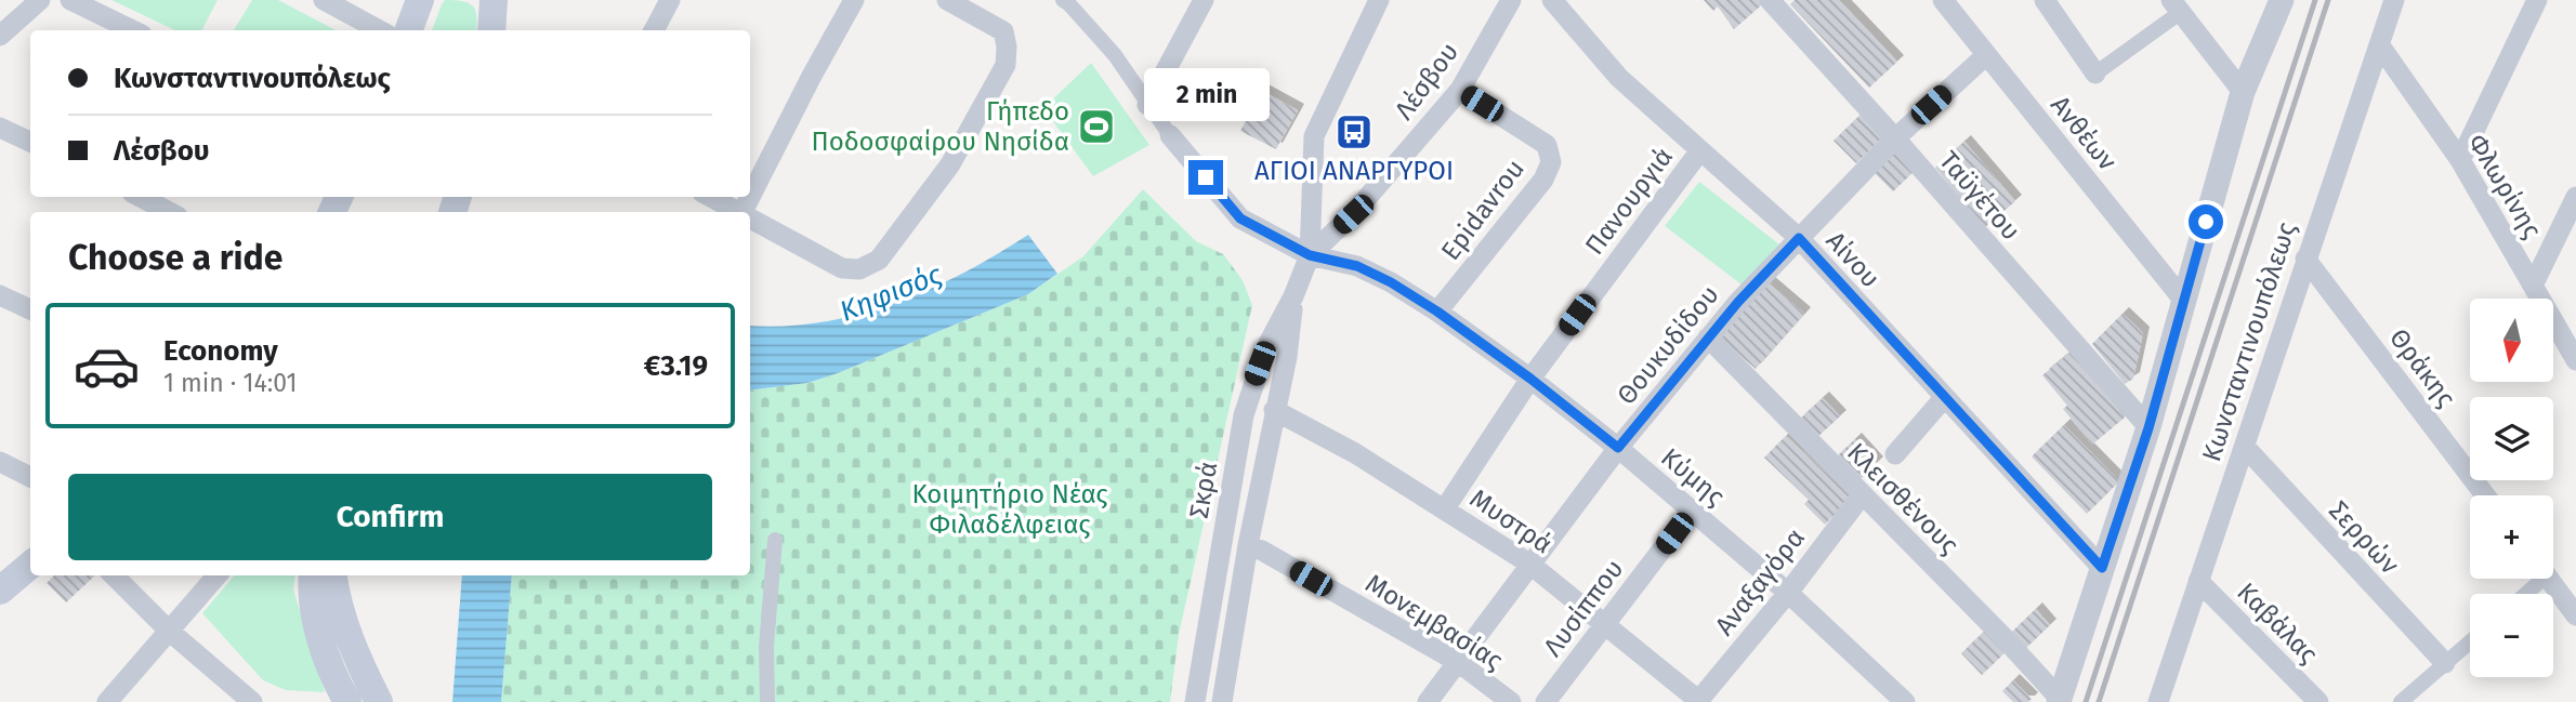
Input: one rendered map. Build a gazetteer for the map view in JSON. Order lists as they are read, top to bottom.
{
  "streets": {
    "street": [
      "Λέσβου",
      "Ανθέων",
      "Φλωρίνης",
      "Ταϋγέτου",
      "Πανουργιά",
      "Epidavrou",
      "Αίνου",
      "Κωνσταντινουπόλεως",
      "Θουκυδίδου",
      "Θράκης",
      "Κύμης",
      "Σκρά",
      "Κλεισθένους",
      "Μυστρά",
      "Σερρών",
      "Αναξαγόρα",
      "Λυσίππου",
      "Μονεμβασίας",
      "Καβάλας"
    ]
  },
  "crossings": [
    ["Λέσβου", "Epidavrou"],
    ["Λέσβου", "Κύμης"],
    ["Λέσβου", "Σκρά"],
    ["Ανθέων", "Θουκυδίδου"],
    ["Φλωρίνης", "Κωνσταντινουπόλεως"],
    ["Ταϋγέτου", "Θουκυδίδου"],
    ["Πανουργιά", "Αίνου"],
    ["Πανουργιά", "Κύμης"],
    ["Πανουργιά", "Μυστρά"],
    ["Epidavrou", "Κύμης"],
    ["Αίνου", "Θουκυδίδου"],
    ["Κωνσταντινουπόλεως", "Θράκης"],
    ["Κωνσταντινουπόλεως", "Σερρών"],
    ["Κωνσταντινουπόλεως", "Καβάλας"],
    ["Θουκυδίδου", "Κύμης"],
    ["Θουκυδίδου", "Κλεισθένους"],
    ["Θουκυδίδου", "Μυστρά"],
    ["Θουκυδίδου", "Μονεμβασίας"],
    ["Κύμης", "Σκρά"],
    ["Κύμης", "Αναξαγόρα"],
    ["Κύμης", "Λυσίππου"],
    ["Σκρά", "Μυστρά"],
    ["Σκρά", "Μονεμβασίας"],
    ["Κλεισθένους", "Αναξαγόρα"],
    ["Μυστρά", "Αναξαγόρα"],
    ["Μυστρά", "Λυσίππου"]
  ],
  "water": ["Κηφισός"],
  "parks": ["Κοιμητήριο Νέας Φιλαδέλφειας"],
  "places": {
    "sports": ["Γήπεδο Ποδοσφαίρου Νησίδα"],
    "bus stop": ["ΑΓΙΟΙ ΑΝΑΡΓΥΡΟΙ"]
  },
  "north": "bottom",
  "page": {
    "banner": ["Κωνσταντινουπόλεως", "Λέσβου"],
    "bubble": "2 min",
    "heading": "Choose a ride",
    "map_buttons": ["+", "−"],
    "list": [
      {
        "name": "Economy",
        "note": "1 min · 14:01",
        "value": "€3.19"
      }
    ],
    "buttons": "Confirm"
  }
}
